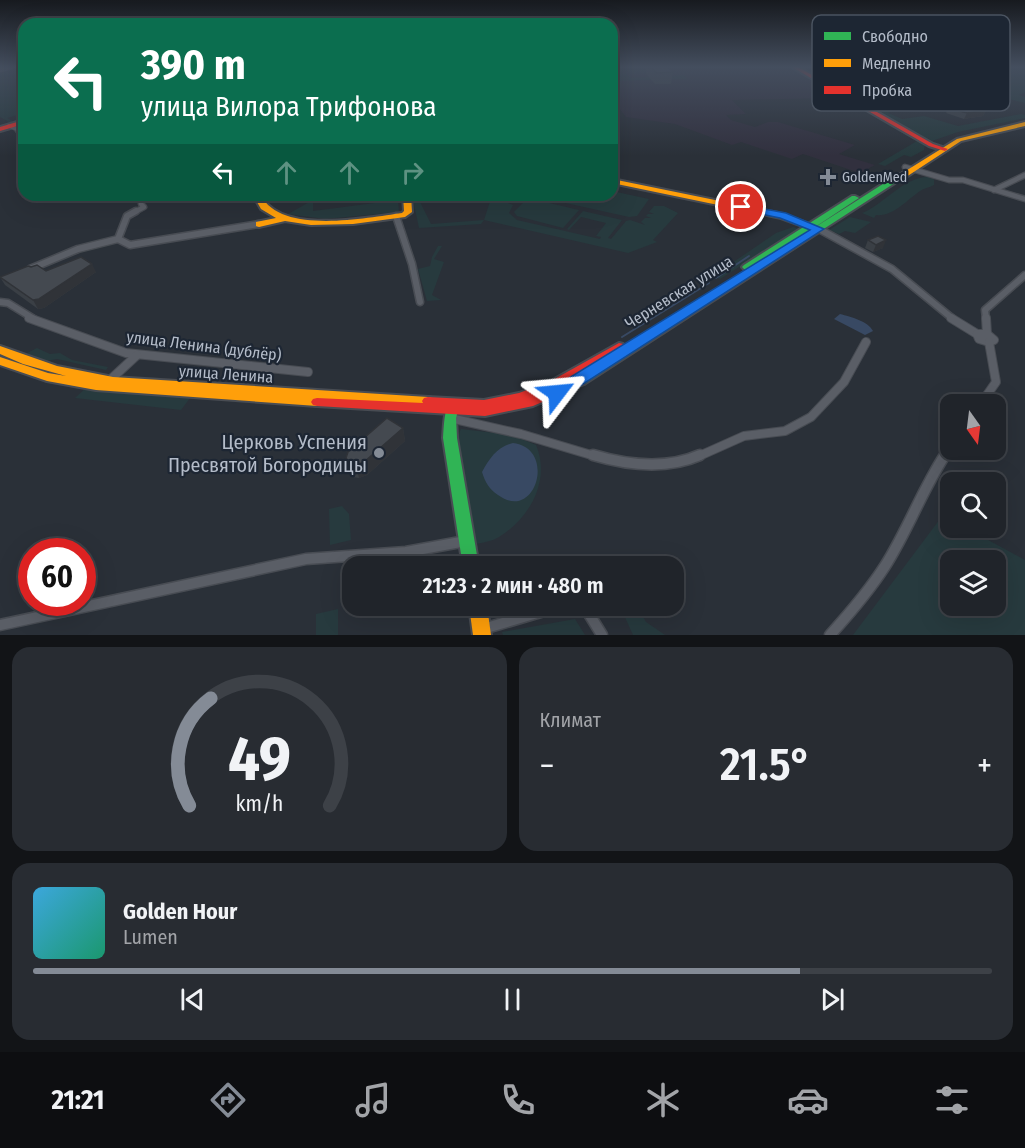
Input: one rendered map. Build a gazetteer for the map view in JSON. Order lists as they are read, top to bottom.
{
  "streets": {
    "main road": ["Черневская улица", "улица Ленина"],
    "street": ["улица Ленина (дублёр)"]
  },
  "crossings": [
    ["Черневская улица", "улица Ленина"]
  ],
  "places": {
    "health": ["GoldenMed"],
    "other": ["Церковь Успения Пресвятой Богородицы"]
  },
  "legend": ["Свободно", "Медленно", "Пробка"],
  "north": "bottom",
  "page": {
    "turn": ["390 m", "улица Вилора Трифонова"],
    "limit": "60",
    "trip": "21:23 · 2 мин · 480 m",
    "tile": "Климат",
    "heat": ["−", "21.5°", "+"],
    "song": ["Golden Hour", "Lumen"],
    "tabs": "21:21",
    "gauge": ["49", "km/h"]
  }
}
